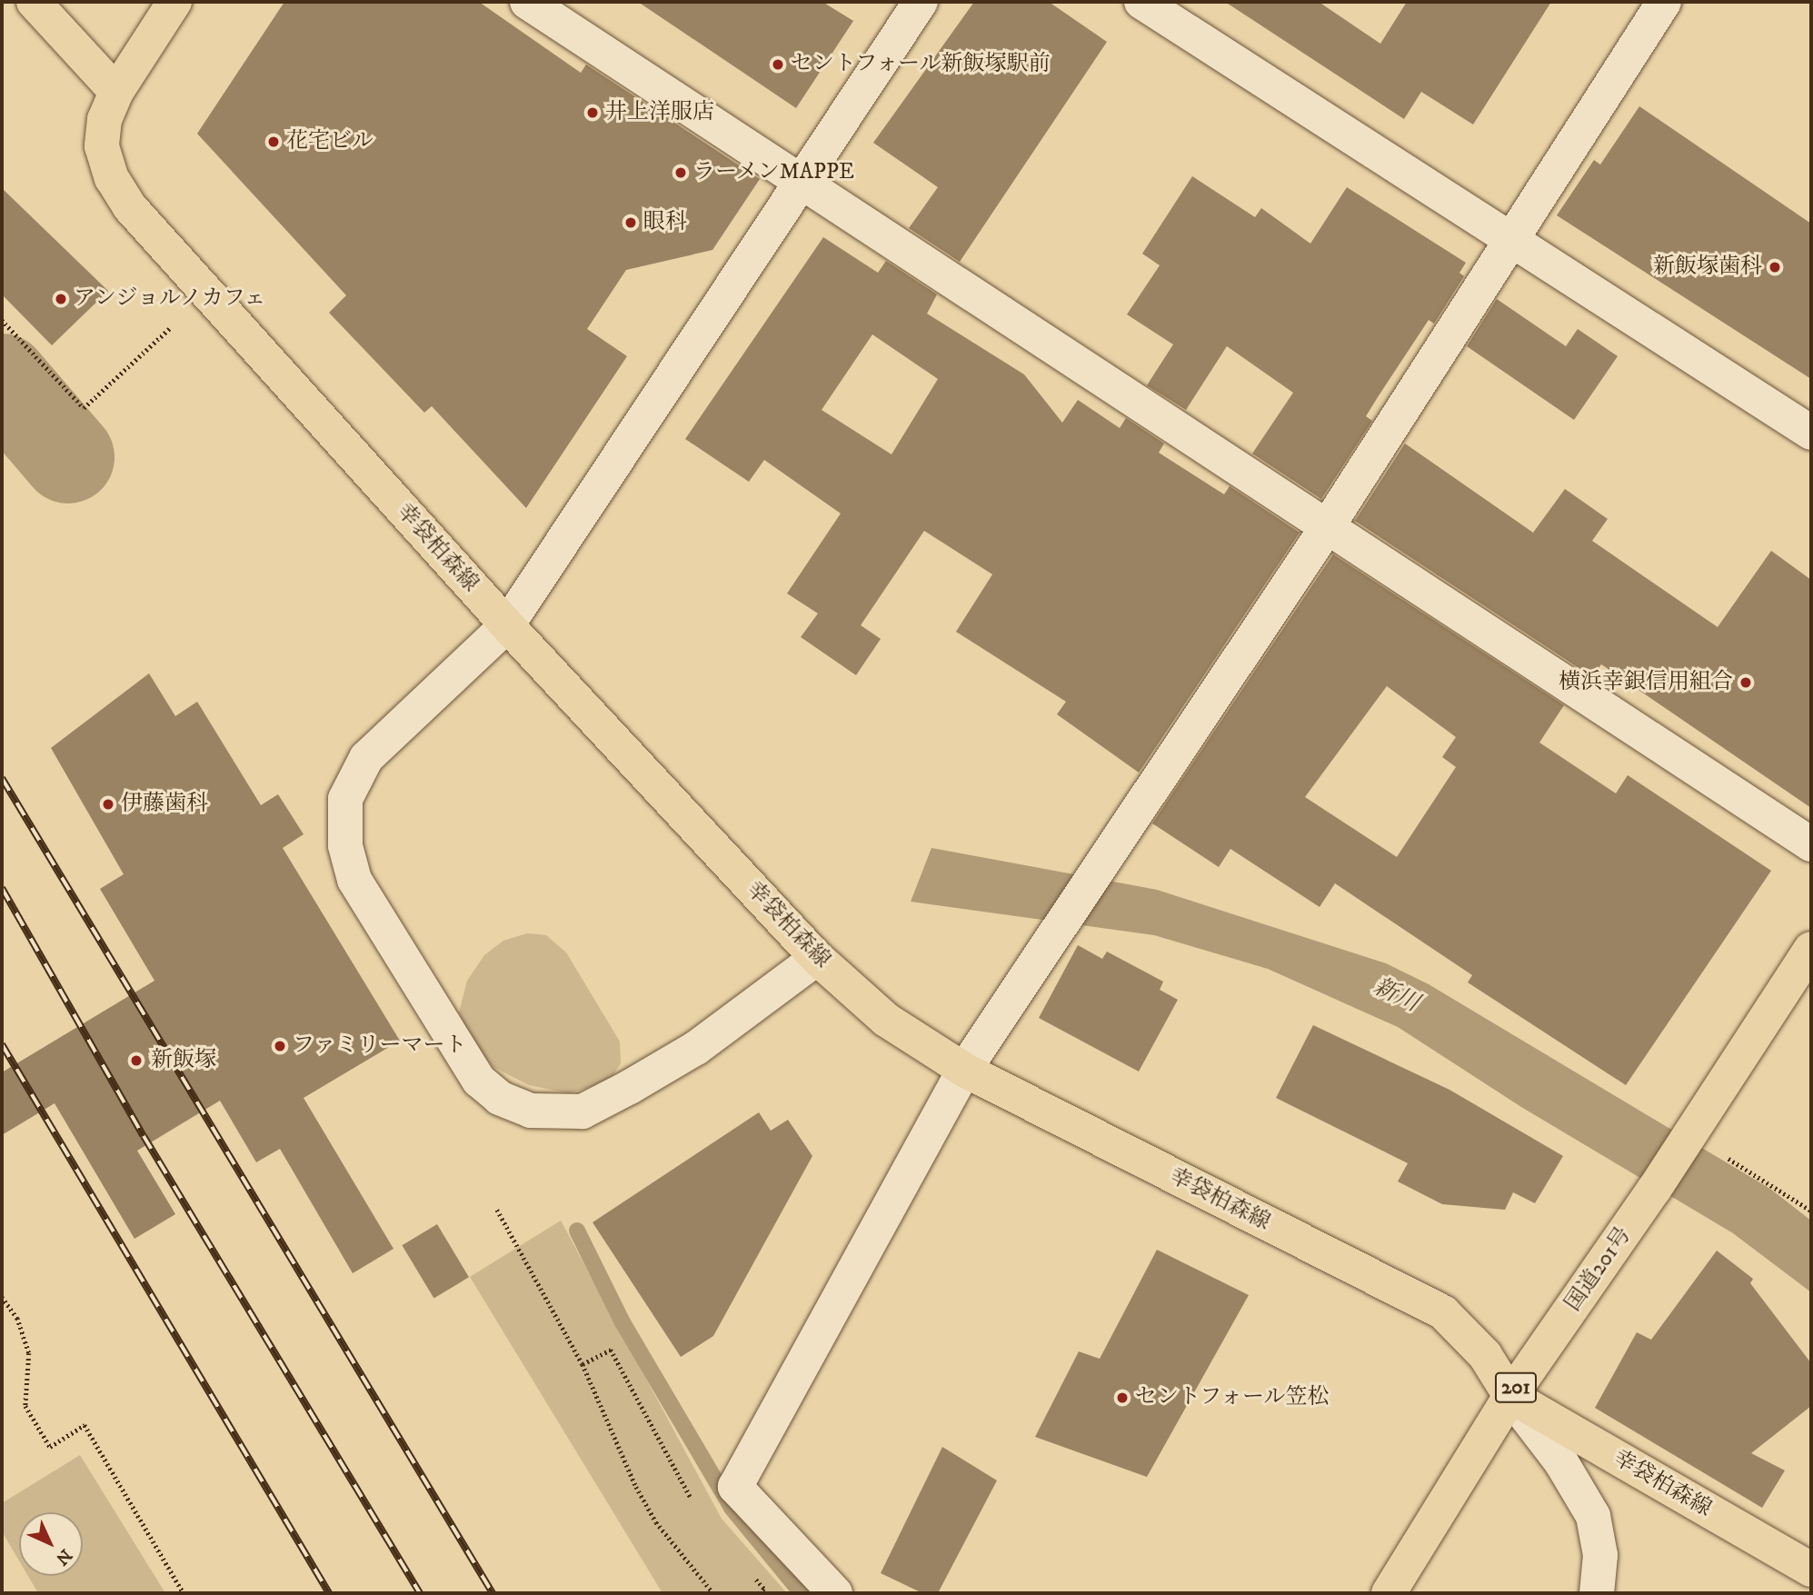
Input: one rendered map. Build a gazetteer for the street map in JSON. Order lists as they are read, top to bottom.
{
  "streets": {
    "main road": ["幸袋柏森線", "国道201号", "201"]
  },
  "crossings": [
    ["幸袋柏森線", "国道201号"]
  ],
  "water": ["新川"],
  "places": [
    "セントフォール新飯塚駅前",
    "井上洋服店",
    "花宅ビル",
    "ラーメンMAPPE",
    "眼科",
    "新飯塚歯科",
    "アンジョルノカフェ",
    "横浜幸銀信用組合",
    "伊藤歯科",
    "ファミリーマート",
    "新飯塚",
    "セントフォール笠松"
  ],
  "north": "bottom right"
}
